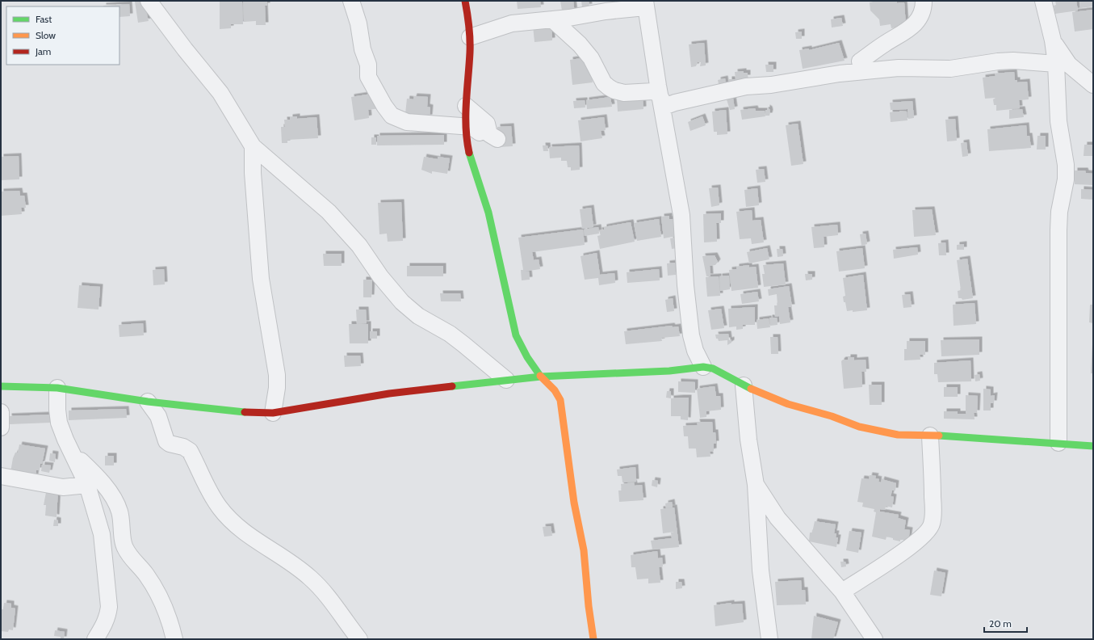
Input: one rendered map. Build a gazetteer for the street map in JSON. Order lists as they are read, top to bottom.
{
  "legend": ["Fast", "Slow", "Jam"],
  "scale_bar": "20 m"
}
